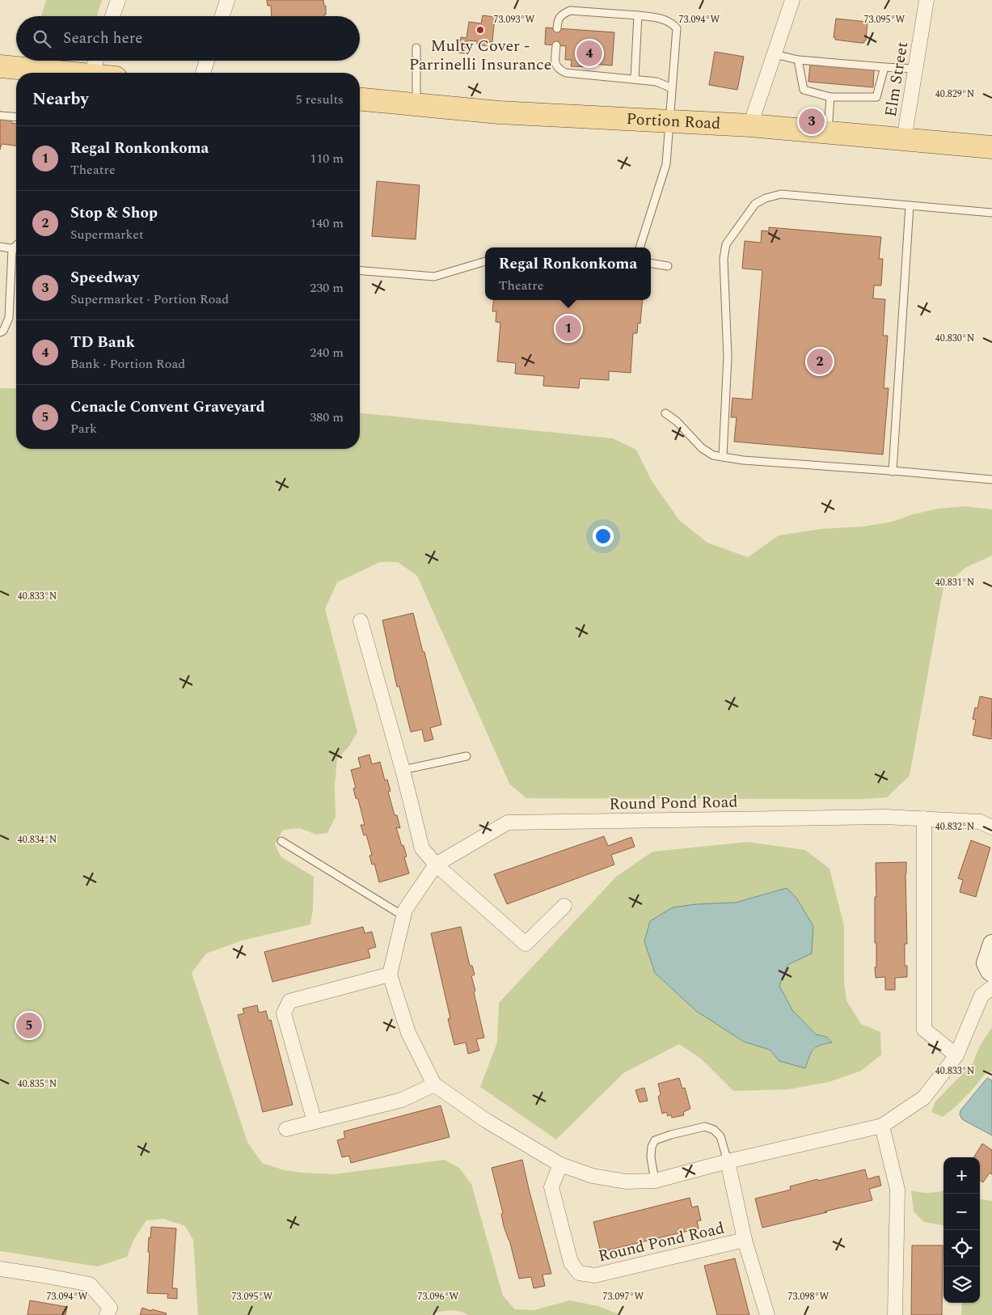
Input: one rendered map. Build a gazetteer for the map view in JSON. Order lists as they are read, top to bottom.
{
  "streets": {
    "main road": ["Portion Road"],
    "street": ["Elm Street", "Round Pond Road"]
  },
  "crossings": [
    ["Elm Street", "Portion Road"]
  ],
  "places": ["Multy Cover - Parrinelli Insurance"],
  "page": {
    "search": "Search here",
    "pins": [
      "4",
      "3",
      "1",
      "2",
      "5"
    ],
    "heading": ["Nearby", "5 results"],
    "list": [
      {
        "mark": "1",
        "name": "Regal Ronkonkoma",
        "note": "Theatre",
        "value": "110 m"
      },
      {
        "mark": "2",
        "name": "Stop & Shop",
        "note": "Supermarket",
        "value": "140 m"
      },
      {
        "mark": "3",
        "name": "Speedway",
        "note": "Supermarket · Portion Road",
        "value": "230 m"
      },
      {
        "mark": "4",
        "name": "TD Bank",
        "note": "Bank · Portion Road",
        "value": "240 m"
      },
      {
        "mark": "5",
        "name": "Cenacle Convent Graveyard",
        "note": "Park",
        "value": "380 m"
      }
    ],
    "popup": ["Regal Ronkonkoma", "Theatre"],
    "map_buttons": ["+", "−"]
  },
  "coordinates": [
    "73.093°W",
    "73.094°W",
    "73.095°W",
    "40.829°N",
    "40.830°N",
    "40.831°N",
    "40.833°N",
    "40.832°N",
    "40.834°N",
    "40.835°N",
    "73.096°W",
    "73.097°W",
    "73.098°W"
  ]
}
